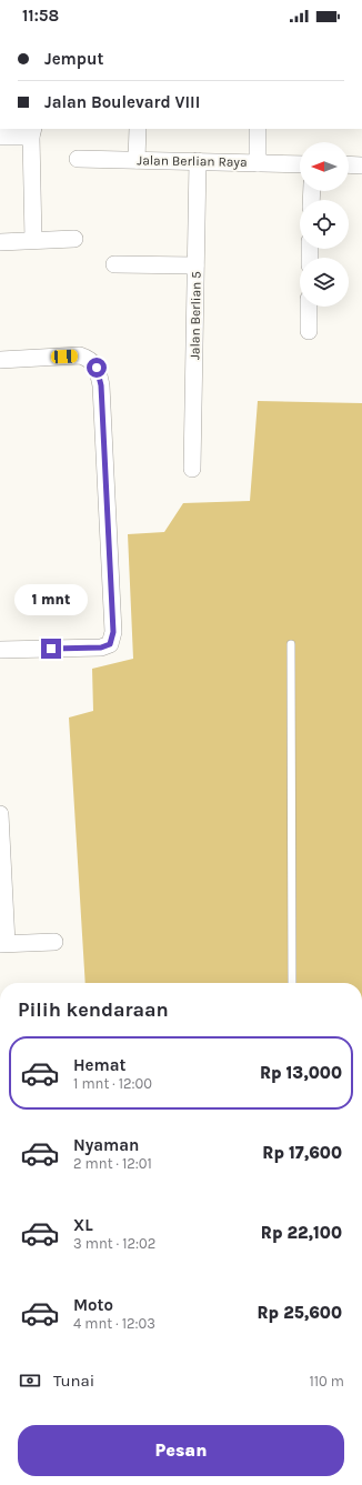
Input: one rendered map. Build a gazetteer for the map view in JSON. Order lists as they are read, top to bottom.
{
  "streets": {
    "street": ["Jalan Berlian Raya", "Jalan Berlian 5"]
  },
  "crossings": [
    ["Jalan Berlian Raya", "Jalan Berlian 5"]
  ],
  "north": "left",
  "page": {
    "status": "11:58",
    "banner": ["Jemput", "Jalan Boulevard VIII"],
    "bubble": "1 mnt",
    "heading": "Pilih kendaraan",
    "list": [
      {
        "name": "Hemat",
        "note": "1 mnt · 12:00",
        "value": "Rp 13,000"
      },
      {
        "name": "Nyaman",
        "note": "2 mnt · 12:01",
        "value": "Rp 17,600"
      },
      {
        "name": "XL",
        "note": "3 mnt · 12:02",
        "value": "Rp 22,100"
      },
      {
        "name": "Moto",
        "note": "4 mnt · 12:03",
        "value": "Rp 25,600"
      }
    ],
    "pay": ["Tunai", "110 m"],
    "buttons": "Pesan"
  }
}
